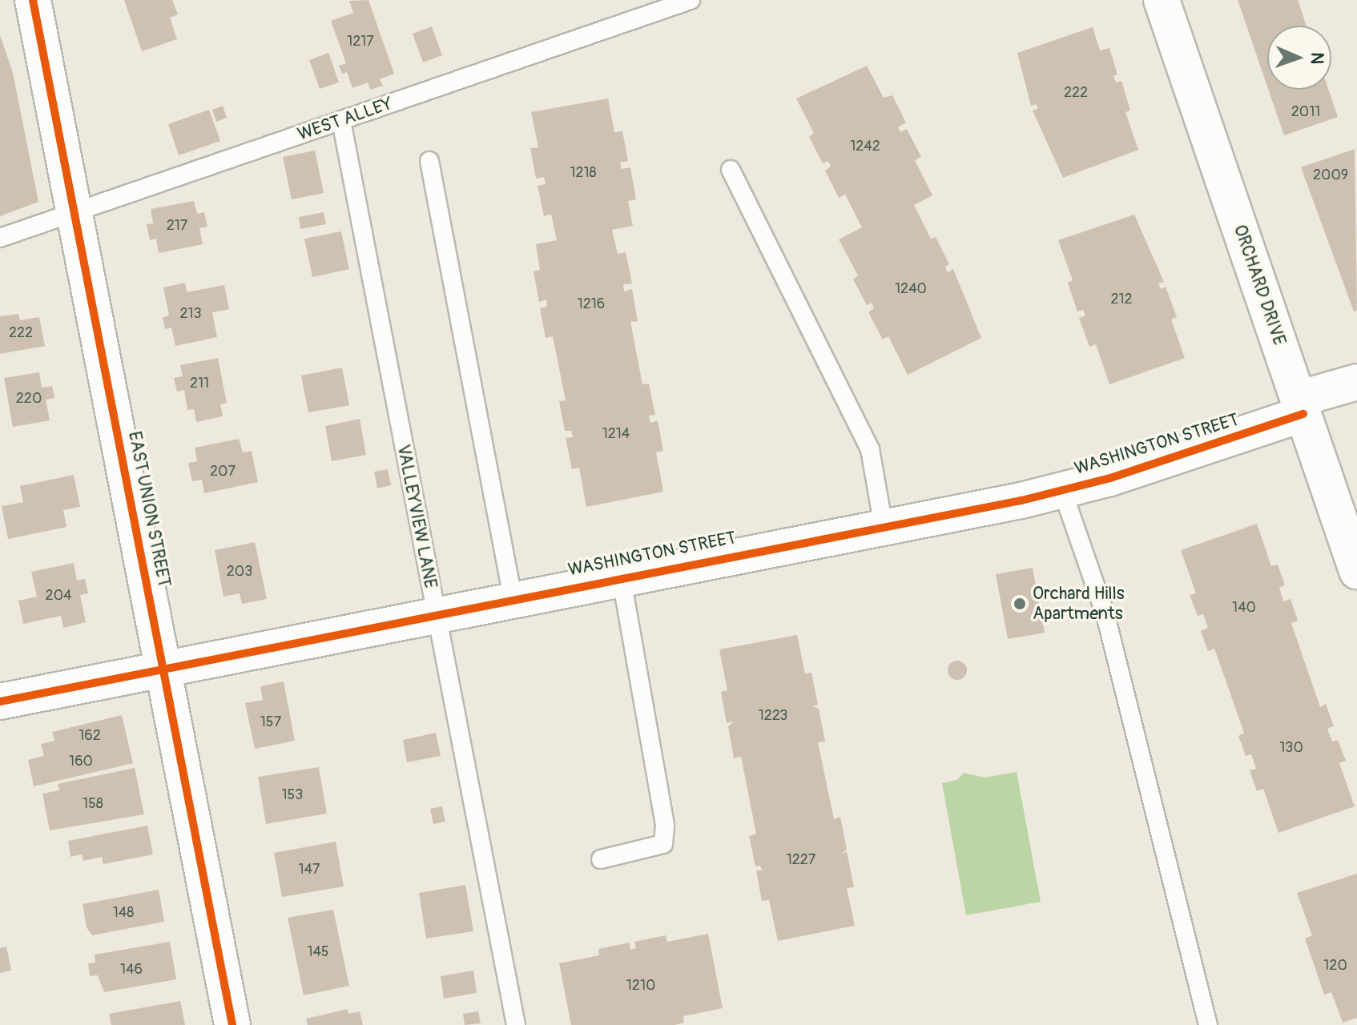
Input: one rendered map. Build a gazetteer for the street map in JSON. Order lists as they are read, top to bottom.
{
  "streets": {
    "street": ["ORCHARD DRIVE", "WASHINGTON STREET", "EAST UNION STREET"],
    "lane": ["WEST ALLEY", "VALLEYVIEW LANE"]
  },
  "crossings": [
    ["WEST ALLEY", "EAST UNION STREET"],
    ["WEST ALLEY", "VALLEYVIEW LANE"],
    ["ORCHARD DRIVE", "WASHINGTON STREET"],
    ["WASHINGTON STREET", "EAST UNION STREET"],
    ["WASHINGTON STREET", "VALLEYVIEW LANE"]
  ],
  "places": ["Orchard Hills Apartments"],
  "house_numbers": [
    "1217",
    "222",
    "2011",
    "1242",
    "1218",
    "2009",
    "217",
    "1240",
    "212",
    "1216",
    "213",
    "222",
    "211",
    "220",
    "1214",
    "207",
    "203",
    "204",
    "140",
    "1223",
    "157",
    "162",
    "130",
    "160",
    "153",
    "158",
    "1227",
    "147",
    "148",
    "145",
    "120",
    "146",
    "1210"
  ],
  "north": "right"
}
